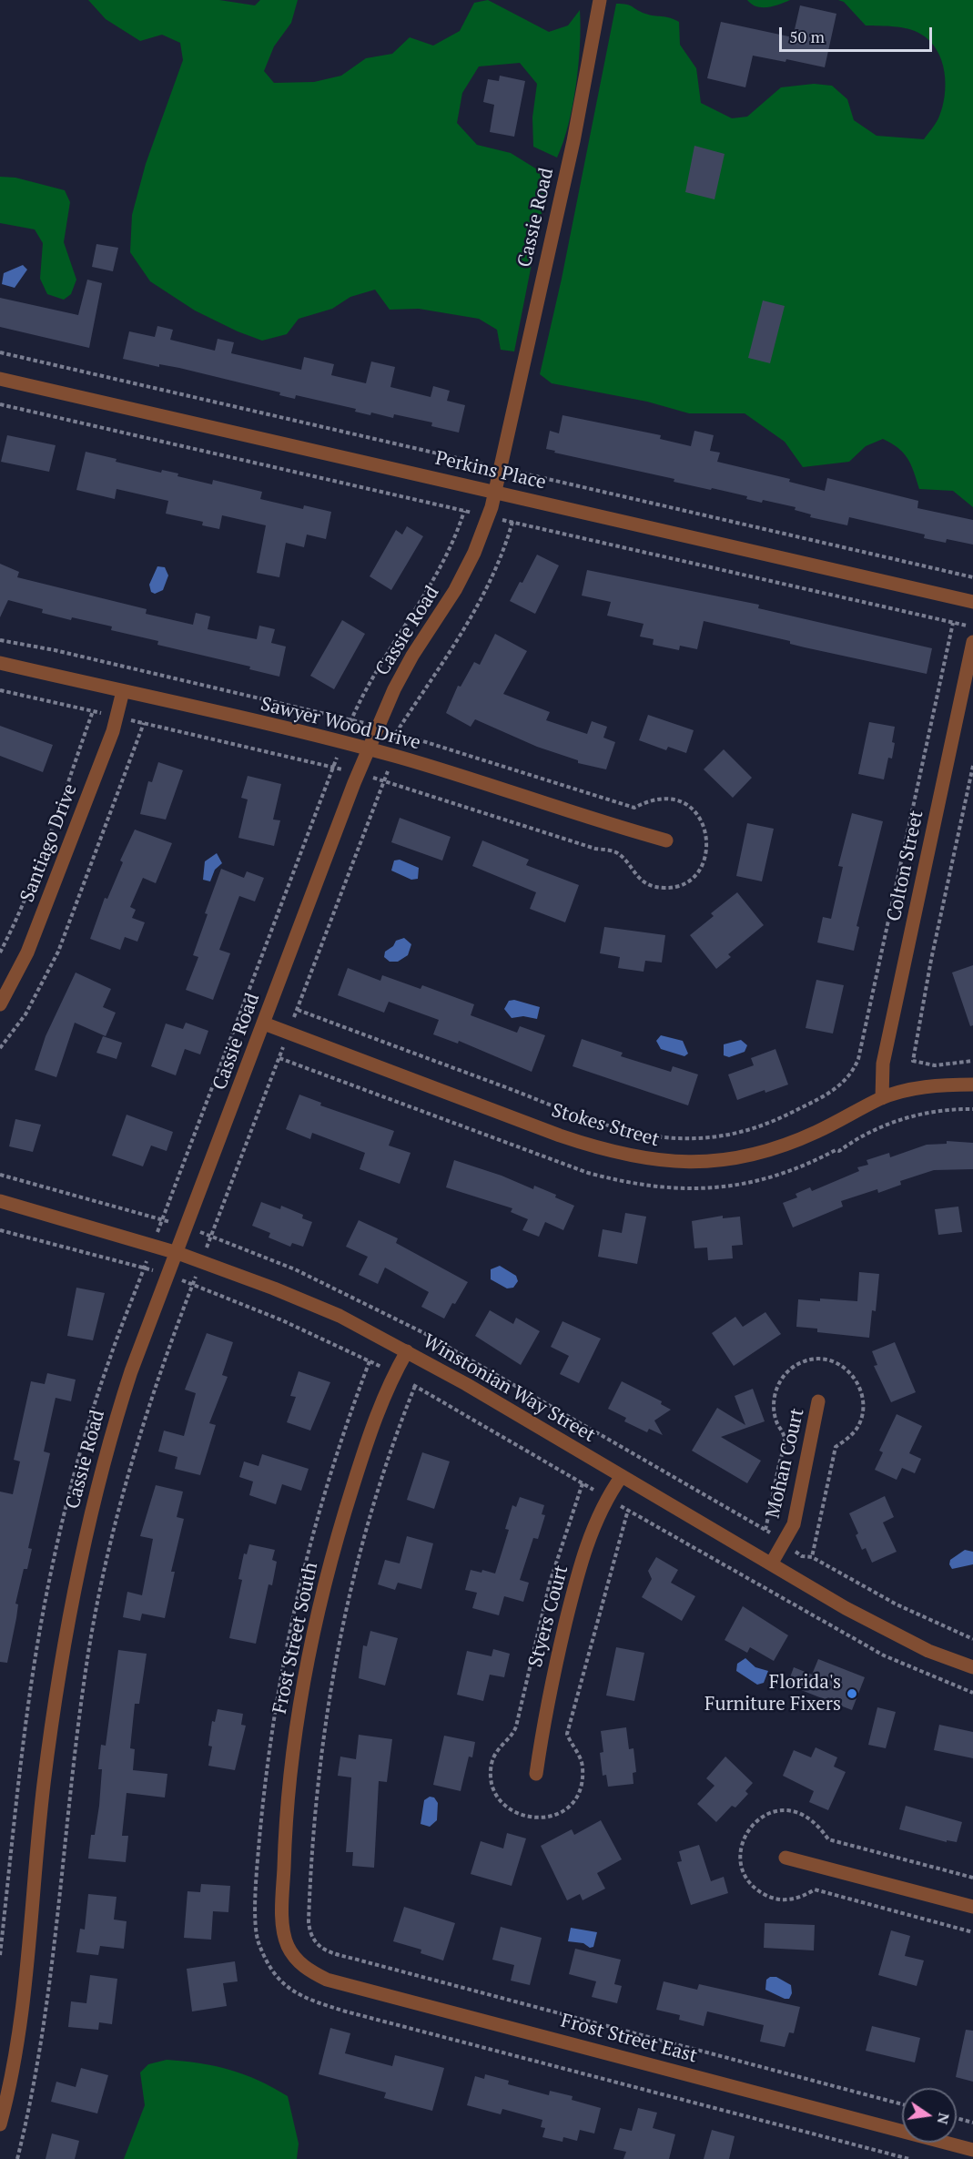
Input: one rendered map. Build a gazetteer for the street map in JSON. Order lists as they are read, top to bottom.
{
  "streets": {
    "street": [
      "Cassie Road",
      "Perkins Place",
      "Sawyer Wood Drive",
      "Santiago Drive",
      "Colton Street",
      "Stokes Street",
      "Winstonian Way Street",
      "Mohan Court",
      "Styers Court",
      "Frost Street South",
      "Frost Street East"
    ]
  },
  "crossings": [
    ["Cassie Road", "Perkins Place"],
    ["Cassie Road", "Sawyer Wood Drive"],
    ["Cassie Road", "Stokes Street"],
    ["Cassie Road", "Winstonian Way Street"],
    ["Sawyer Wood Drive", "Santiago Drive"],
    ["Colton Street", "Stokes Street"],
    ["Winstonian Way Street", "Mohan Court"],
    ["Winstonian Way Street", "Styers Court"],
    ["Winstonian Way Street", "Frost Street South"],
    ["Frost Street South", "Frost Street East"]
  ],
  "places": ["Florida's Furniture Fixers"],
  "scale_bar": "50 m",
  "north": "right"
}
